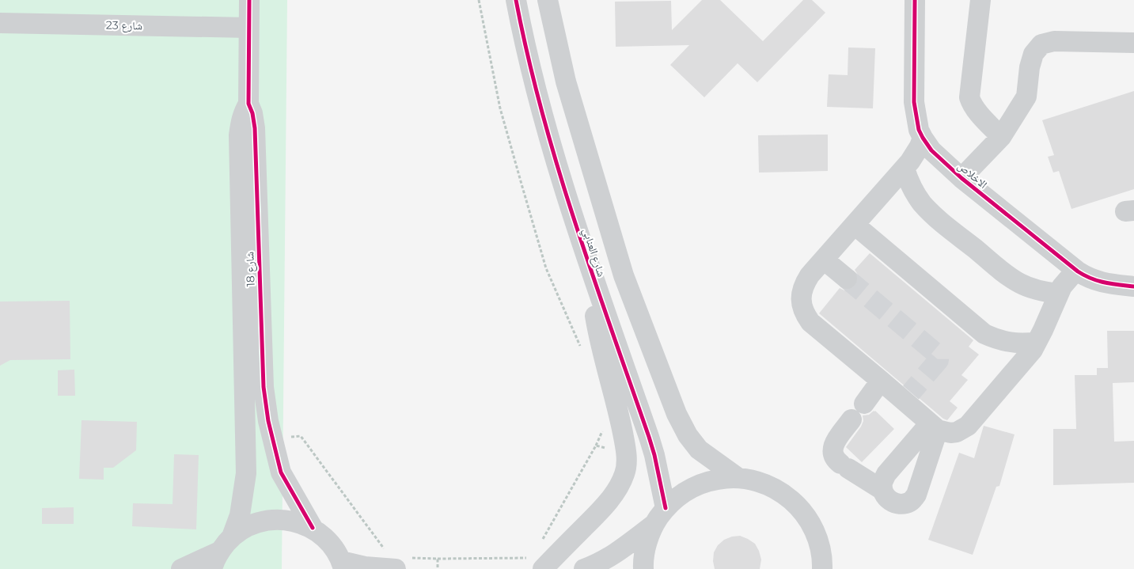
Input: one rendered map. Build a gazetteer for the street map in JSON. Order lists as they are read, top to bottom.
{
  "streets": {
    "street": [
      "شارع 23",
      "الاخلاص",
      "شارع العنابي",
      "شارع 18"
    ]
  },
  "crossings": [
    ["شارع 23", "شارع 18"]
  ]
}
